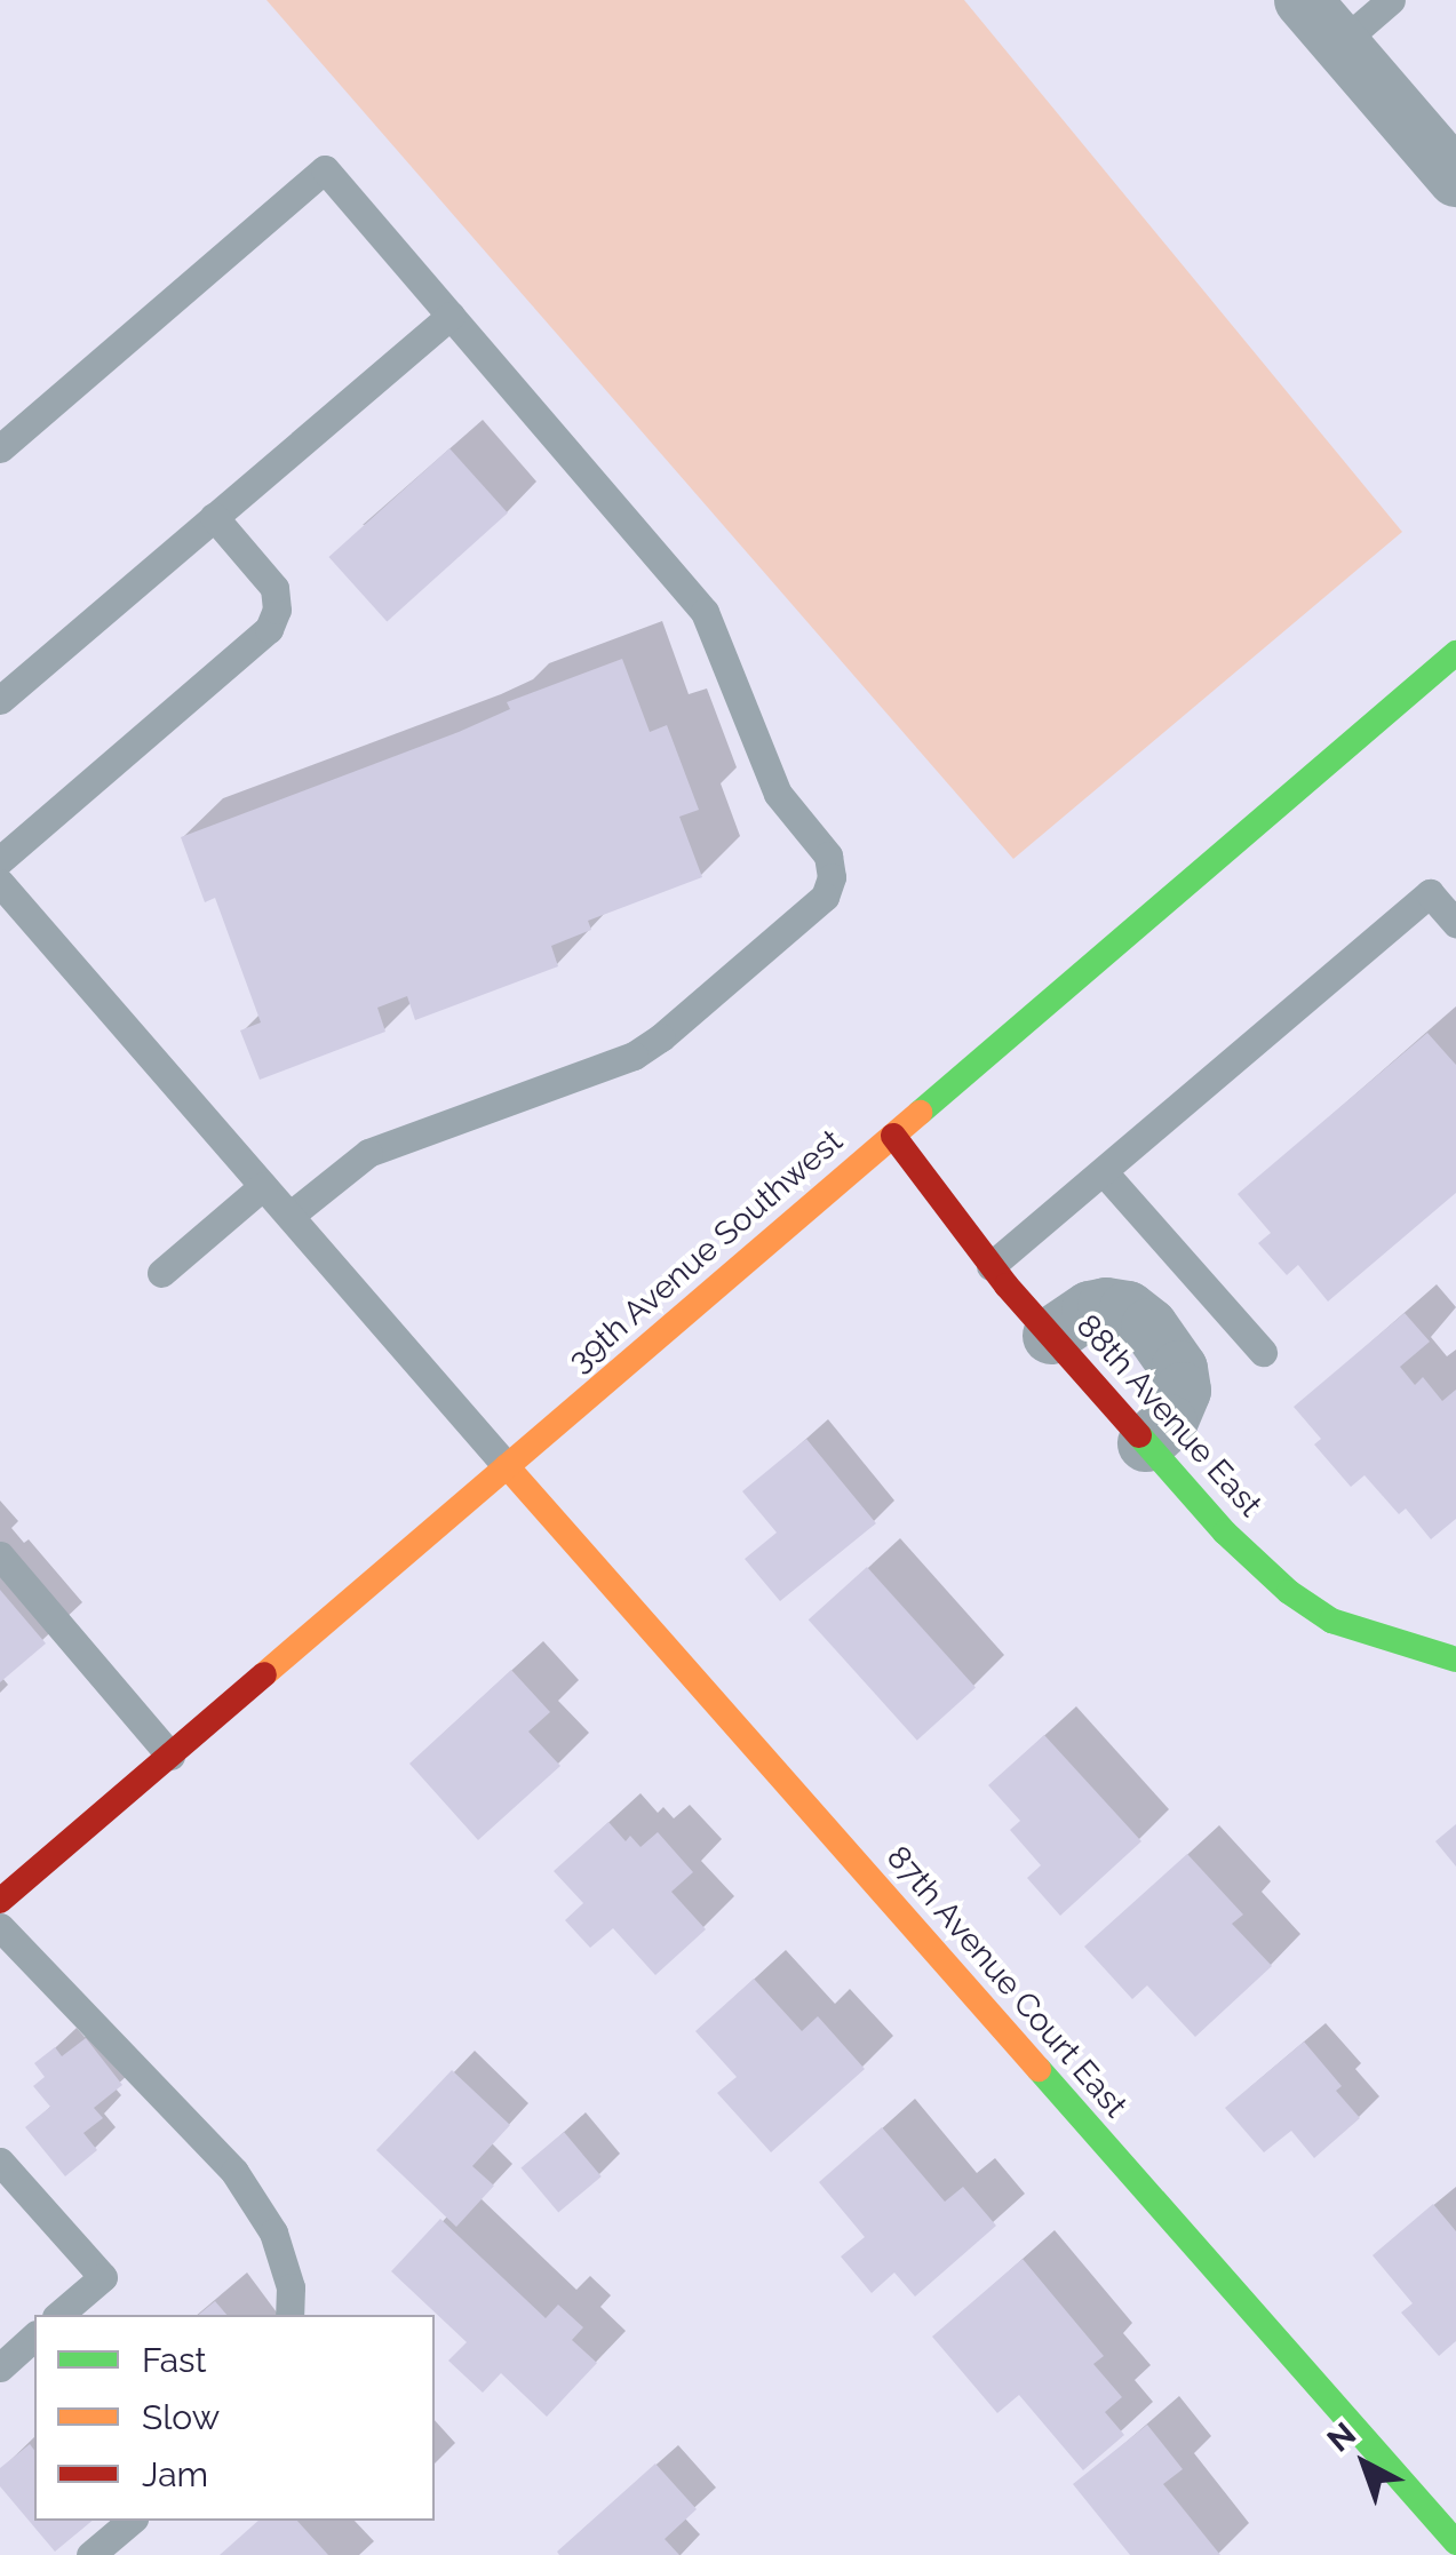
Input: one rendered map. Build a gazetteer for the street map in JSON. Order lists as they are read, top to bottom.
{
  "streets": {
    "street": ["39th Avenue Southwest", "88th Avenue East", "87th Avenue Court East"]
  },
  "crossings": [
    ["39th Avenue Southwest", "88th Avenue East"],
    ["39th Avenue Southwest", "87th Avenue Court East"]
  ],
  "legend": ["Fast", "Slow", "Jam"],
  "north": "top left"
}
